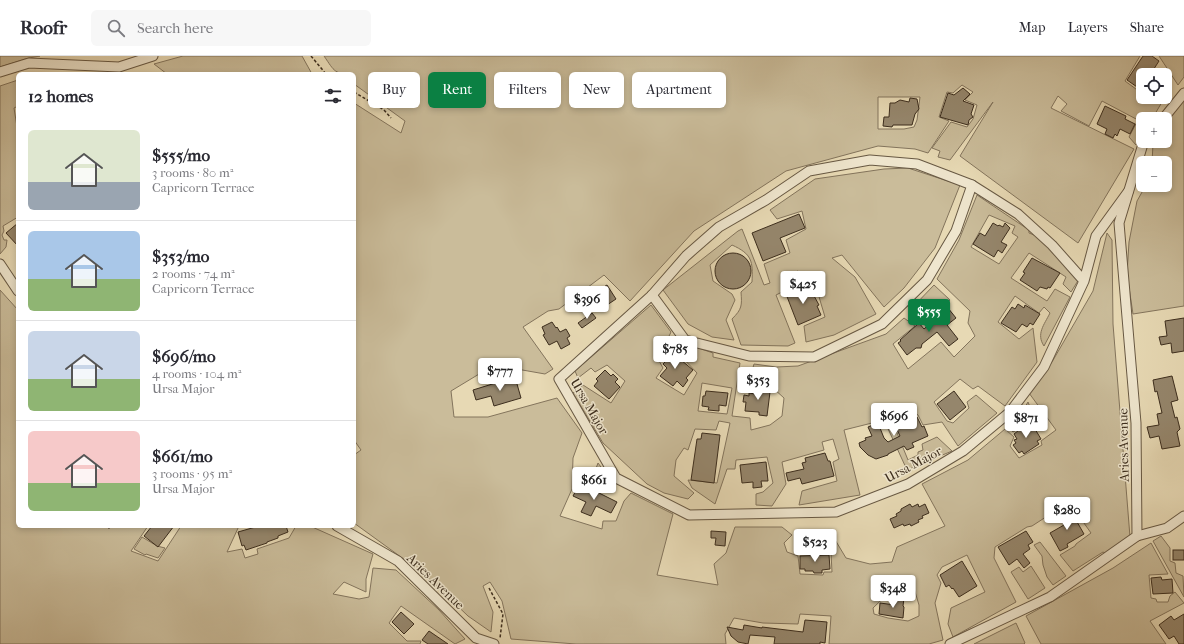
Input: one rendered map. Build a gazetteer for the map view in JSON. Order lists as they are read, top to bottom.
{
  "streets": {
    "street": ["Ursa Major", "Aries Avenue"]
  },
  "crossings": [
    ["Ursa Major", "Aries Avenue"]
  ],
  "page": {
    "header": "Roofr",
    "search": "Search here",
    "nav": ["Map", "Layers", "Share"],
    "map_buttons": ["+", "−"],
    "chip": [
      "Buy",
      "Rent",
      "Filters",
      "New",
      "Apartment"
    ],
    "heading": "12 homes",
    "list": [
      {
        "name": "$555/mo",
        "note": "3 rooms · 80 m² · Capricorn Terrace"
      },
      {
        "name": "$353/mo",
        "note": "2 rooms · 74 m² · Capricorn Terrace"
      },
      {
        "name": "$696/mo",
        "note": "4 rooms · 104 m² · Ursa Major"
      },
      {
        "name": "$661/mo",
        "note": "3 rooms · 95 m² · Ursa Major"
      }
    ],
    "price": [
      "$425",
      "$396",
      "$555",
      "$785",
      "$777",
      "$353",
      "$696",
      "$871",
      "$661",
      "$280",
      "$523",
      "$348"
    ]
  }
}
